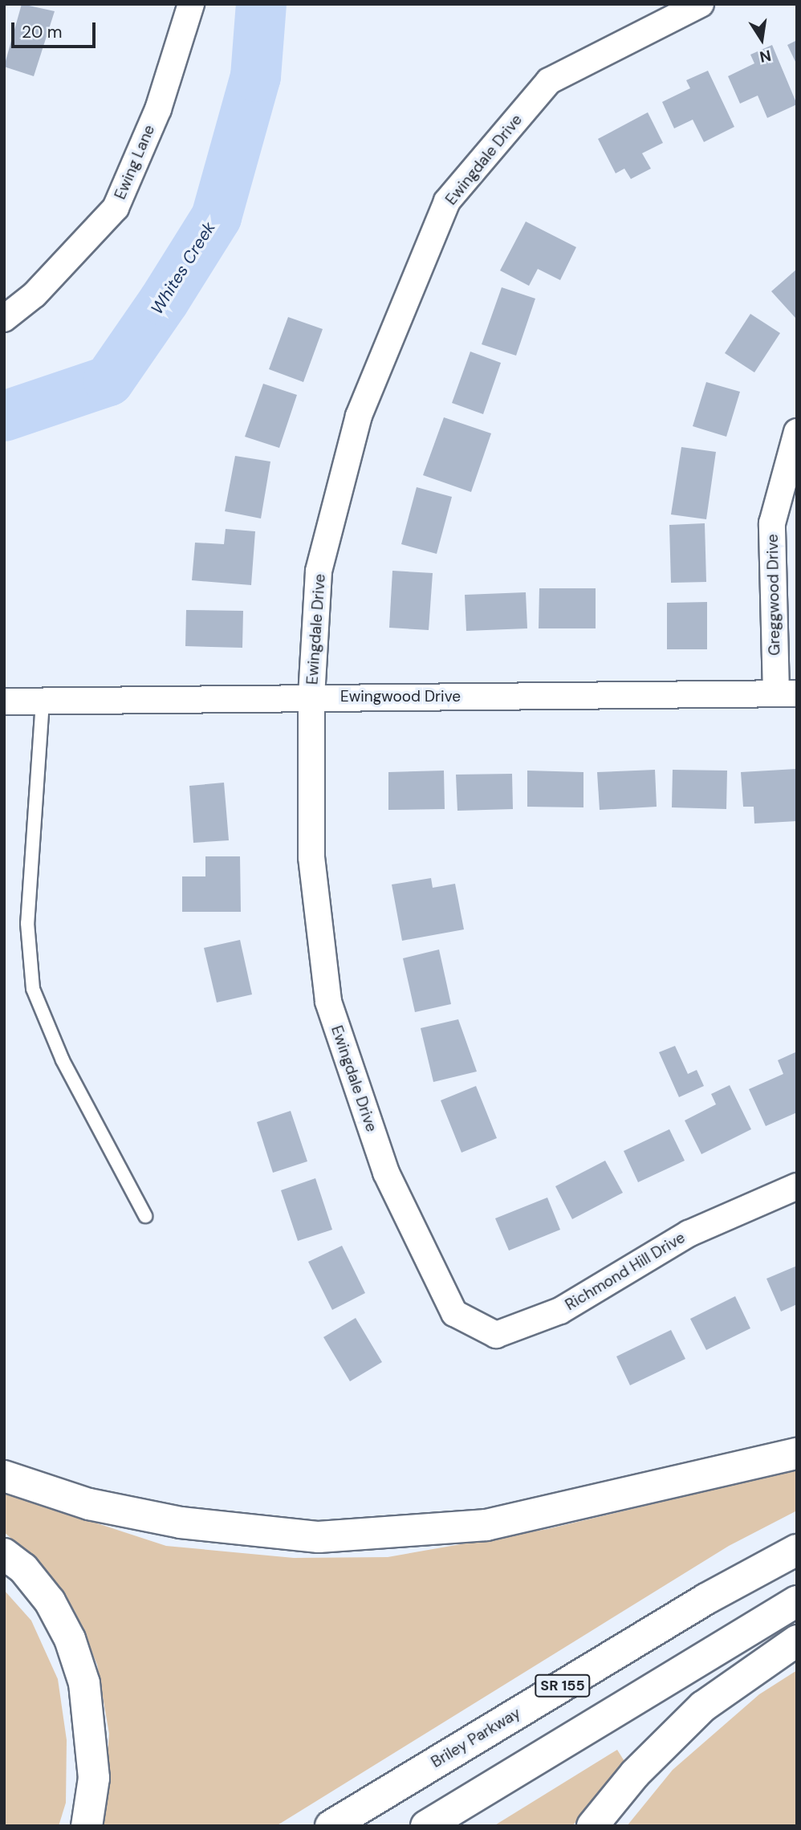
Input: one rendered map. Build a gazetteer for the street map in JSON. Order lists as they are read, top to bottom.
{
  "streets": {
    "highway": ["SR 155", "Briley Parkway"],
    "street": [
      "Ewingdale Drive",
      "Ewing Lane",
      "Greggwood Drive",
      "Ewingwood Drive",
      "Richmond Hill Drive"
    ]
  },
  "crossings": [
    ["Ewingdale Drive", "Ewingwood Drive"],
    ["Ewingdale Drive", "Richmond Hill Drive"],
    ["Greggwood Drive", "Ewingwood Drive"]
  ],
  "water": ["Whites Creek"],
  "scale_bar": "20 m",
  "north": "bottom"
}
